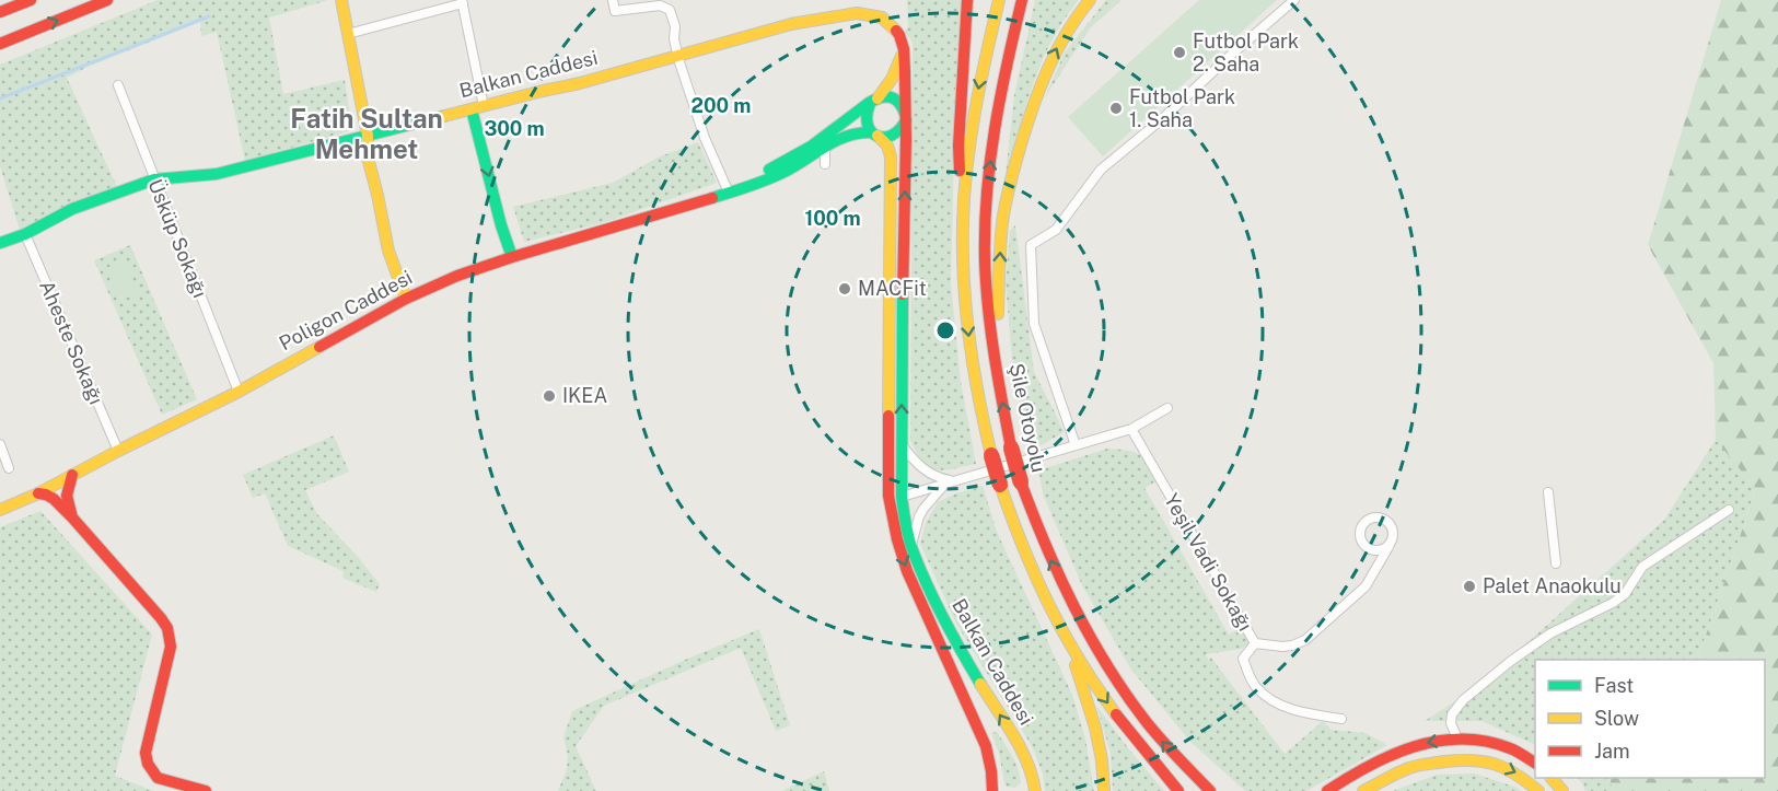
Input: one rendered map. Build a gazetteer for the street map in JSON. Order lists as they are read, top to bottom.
{
  "streets": {
    "main road": ["Balkan Caddesi", "Poligon Caddesi", "Şile Otoyolu"],
    "street": ["Üsküp Sokağı", "Aheste Sokağı", "Yeşil Vadi Sokağı"]
  },
  "crossings": [
    ["Balkan Caddesi", "Üsküp Sokağı"],
    ["Balkan Caddesi", "Aheste Sokağı"],
    ["Üsküp Sokağı", "Poligon Caddesi"],
    ["Poligon Caddesi", "Aheste Sokağı"]
  ],
  "districts": ["Fatih Sultan Mehmet"],
  "places": [
    "Futbol Park 2. Saha",
    "Futbol Park 1. Saha",
    "MACFit",
    "IKEA",
    "Palet Anaokulu"
  ],
  "legend": ["Fast", "Slow", "Jam"],
  "rings": ["200 m", "300 m", "100 m"]
}
